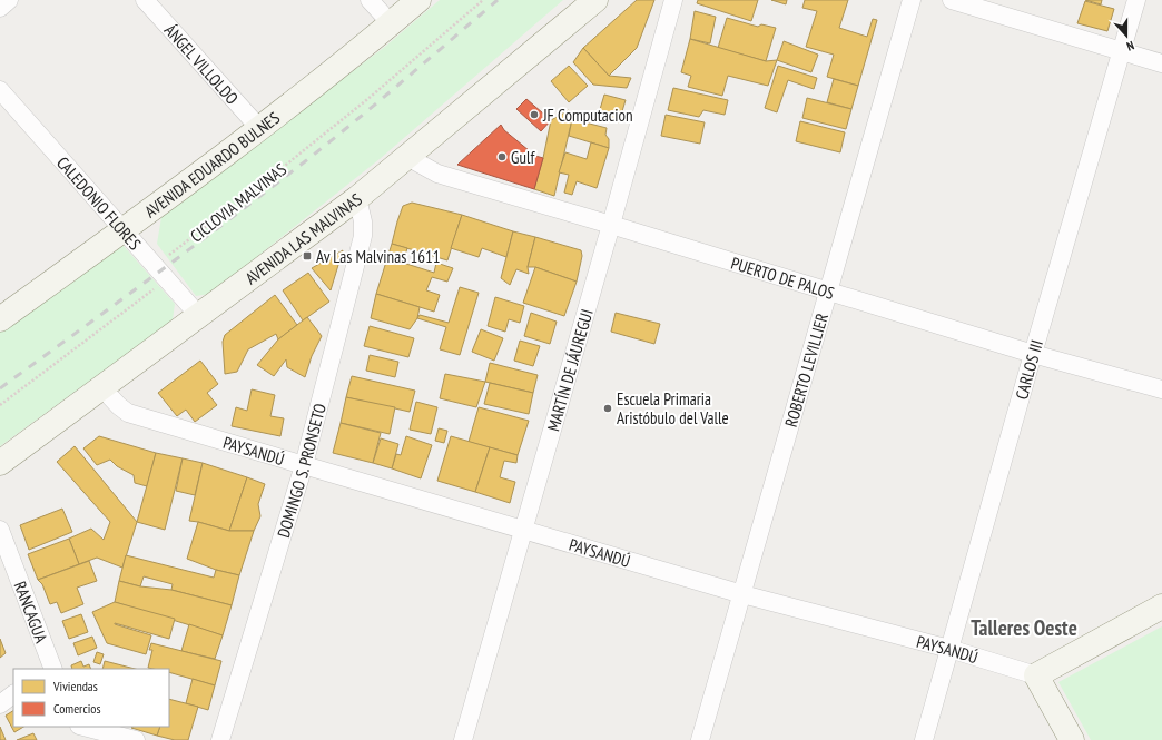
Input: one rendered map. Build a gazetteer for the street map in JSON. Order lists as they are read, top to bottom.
{
  "streets": {
    "main road": ["AVENIDA EDUARDO BULNES", "AVENIDA LAS MALVINAS"],
    "street": [
      "ÁNGEL VILLOLDO",
      "CALEDONIO FLORES",
      "PUERTO DE PALOS",
      "CARLOS III",
      "MARTÍN DE JÁUREGUI",
      "ROBERTO LEVILLIER",
      "PAYSANDÚ",
      "DOMINGO S. PRONSETO",
      "RANCAGUA"
    ],
    "path": ["CICLOVIA MALVINAS"]
  },
  "crossings": [
    ["ÁNGEL VILLOLDO", "AVENIDA EDUARDO BULNES"],
    ["AVENIDA EDUARDO BULNES", "CALEDONIO FLORES"],
    ["CALEDONIO FLORES", "CICLOVIA MALVINAS"],
    ["CALEDONIO FLORES", "AVENIDA LAS MALVINAS"],
    ["AVENIDA LAS MALVINAS", "PUERTO DE PALOS"],
    ["AVENIDA LAS MALVINAS", "PAYSANDÚ"],
    ["AVENIDA LAS MALVINAS", "DOMINGO S. PRONSETO"],
    ["PUERTO DE PALOS", "CARLOS III"],
    ["PUERTO DE PALOS", "MARTÍN DE JÁUREGUI"],
    ["PUERTO DE PALOS", "ROBERTO LEVILLIER"],
    ["CARLOS III", "PAYSANDÚ"],
    ["MARTÍN DE JÁUREGUI", "PAYSANDÚ"],
    ["ROBERTO LEVILLIER", "PAYSANDÚ"],
    ["PAYSANDÚ", "DOMINGO S. PRONSETO"]
  ],
  "districts": ["Talleres Oeste"],
  "places": {
    "other": ["JF Computacion", "Gulf", "Escuela Primaria Aristóbulo del Valle"],
    "transit": ["Av Las Malvinas 1611"]
  },
  "legend": ["Viviendas", "Comercios"],
  "north": "bottom"
}
